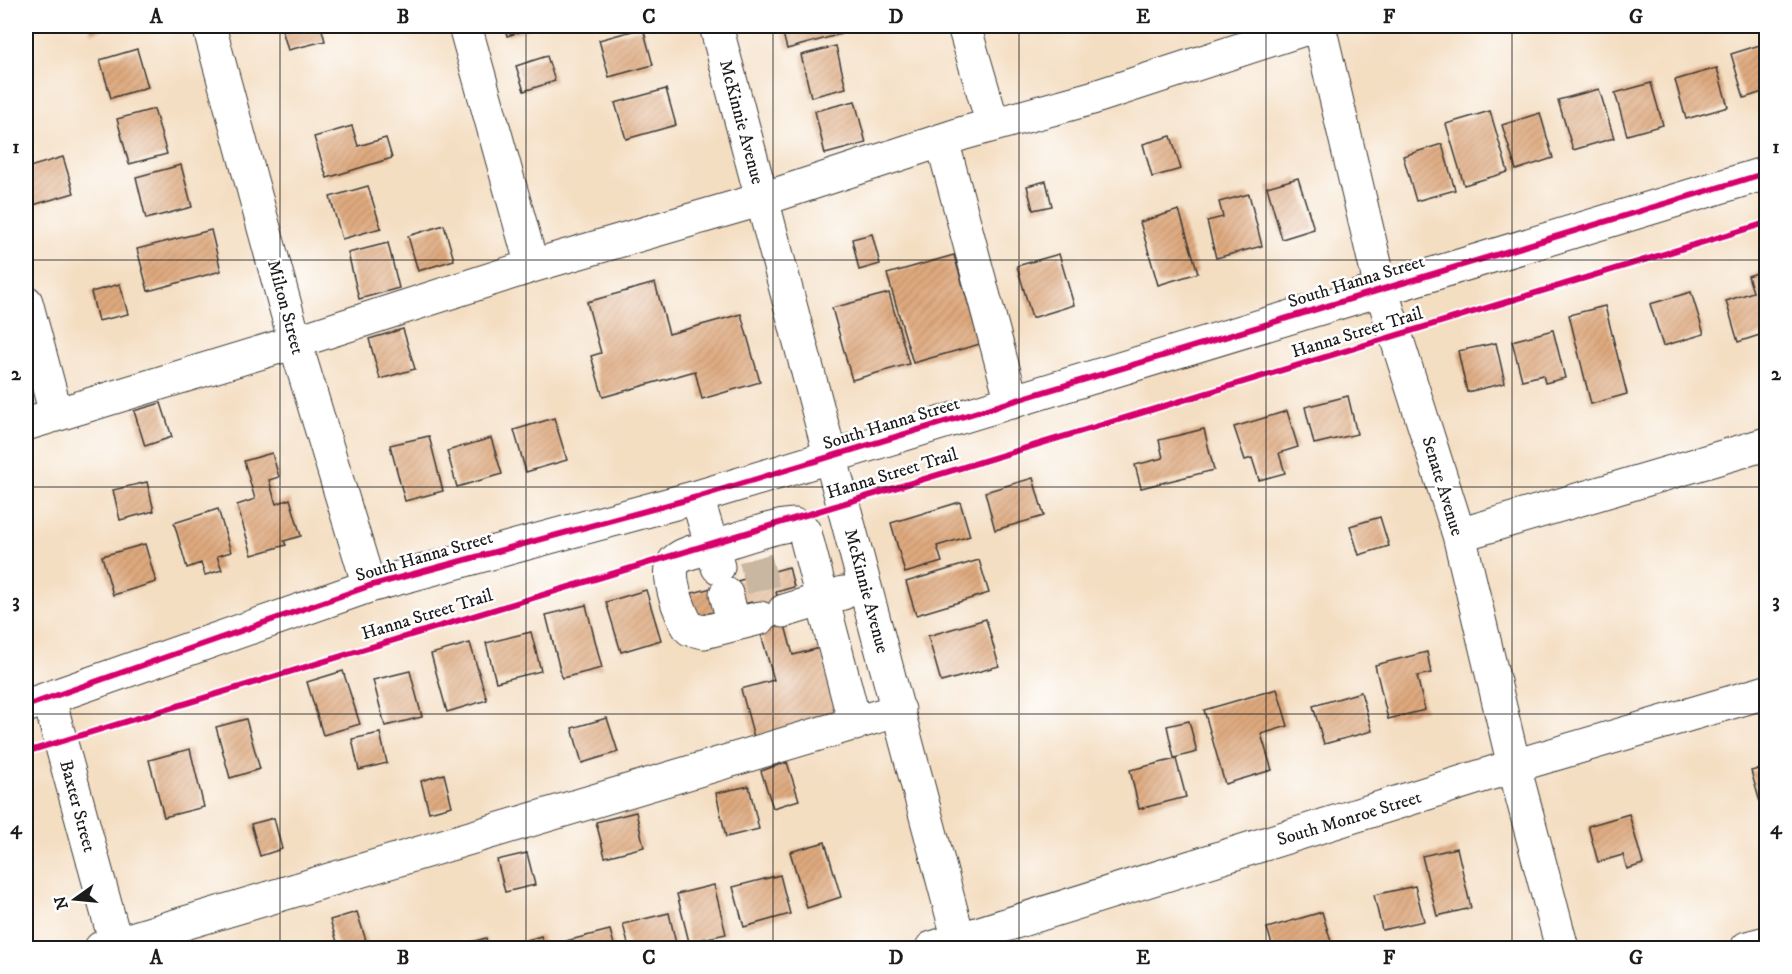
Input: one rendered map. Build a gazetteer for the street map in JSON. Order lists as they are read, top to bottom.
{
  "streets": {
    "street": [
      "McKinnie Avenue",
      "South Hanna Street",
      "Milton Street",
      "Senate Avenue",
      "Baxter Street",
      "South Monroe Street"
    ],
    "cycle path": ["Hanna Street Trail"]
  },
  "crossings": [
    ["McKinnie Avenue", "South Hanna Street"],
    ["McKinnie Avenue", "South Monroe Street"],
    ["South Hanna Street", "Milton Street"],
    ["South Hanna Street", "Senate Avenue"],
    ["South Hanna Street", "Baxter Street"],
    ["Senate Avenue", "South Monroe Street"]
  ],
  "north": "left",
  "grid": {
    "columns": [
      "A",
      "B",
      "C",
      "D",
      "E",
      "F",
      "G"
    ],
    "rows": [
      "1",
      "2",
      "3",
      "4"
    ]
  }
}
